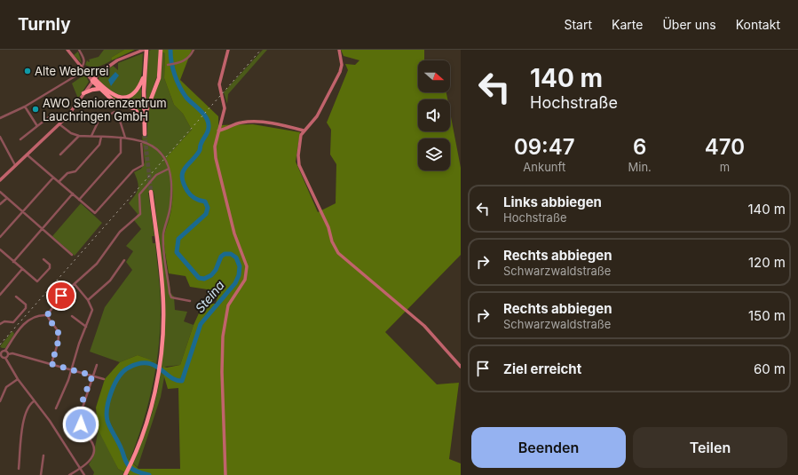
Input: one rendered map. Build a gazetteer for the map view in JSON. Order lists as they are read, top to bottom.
{
  "water": ["Steina"],
  "places": ["Alte Weberrei", "AWO Seniorenzentrum Lauchringen GmbH"],
  "north": "right",
  "page": {
    "header": "Turnly",
    "nav": [
      "Start",
      "Karte",
      "Über uns",
      "Kontakt"
    ],
    "turn": ["140 m", "Hochstraße"],
    "eta": [
      "09:47",
      "Ankunft",
      "6",
      "Min.",
      "470",
      "m"
    ],
    "list": [
      {
        "name": "Links abbiegen",
        "note": "Hochstraße",
        "value": "140 m"
      },
      {
        "name": "Rechts abbiegen",
        "note": "Schwarzwaldstraße",
        "value": "120 m"
      },
      {
        "name": "Rechts abbiegen",
        "note": "Schwarzwaldstraße",
        "value": "150 m"
      },
      {
        "name": "Ziel erreicht",
        "value": "60 m"
      }
    ],
    "buttons": ["Beenden", "Teilen"]
  }
}
